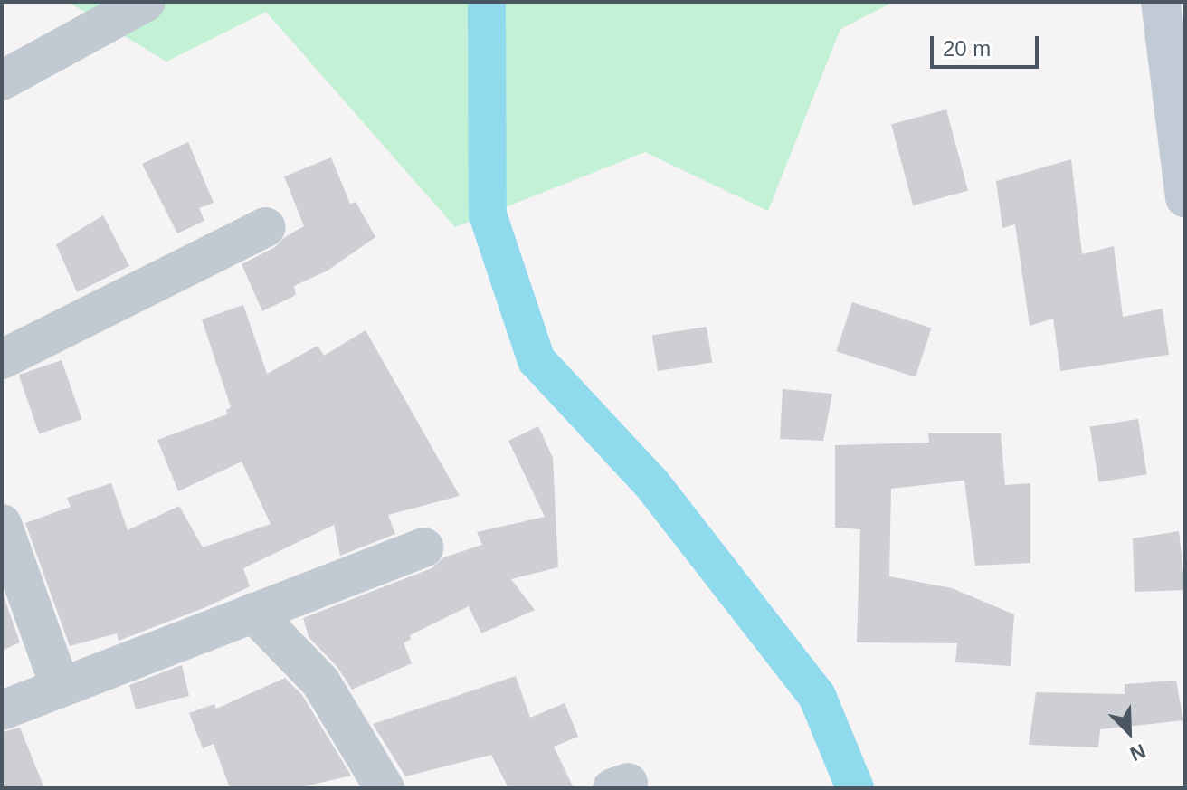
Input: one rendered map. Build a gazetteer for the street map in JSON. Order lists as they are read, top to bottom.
{
  "scale_bar": "20 m",
  "north": "bottom right"
}
